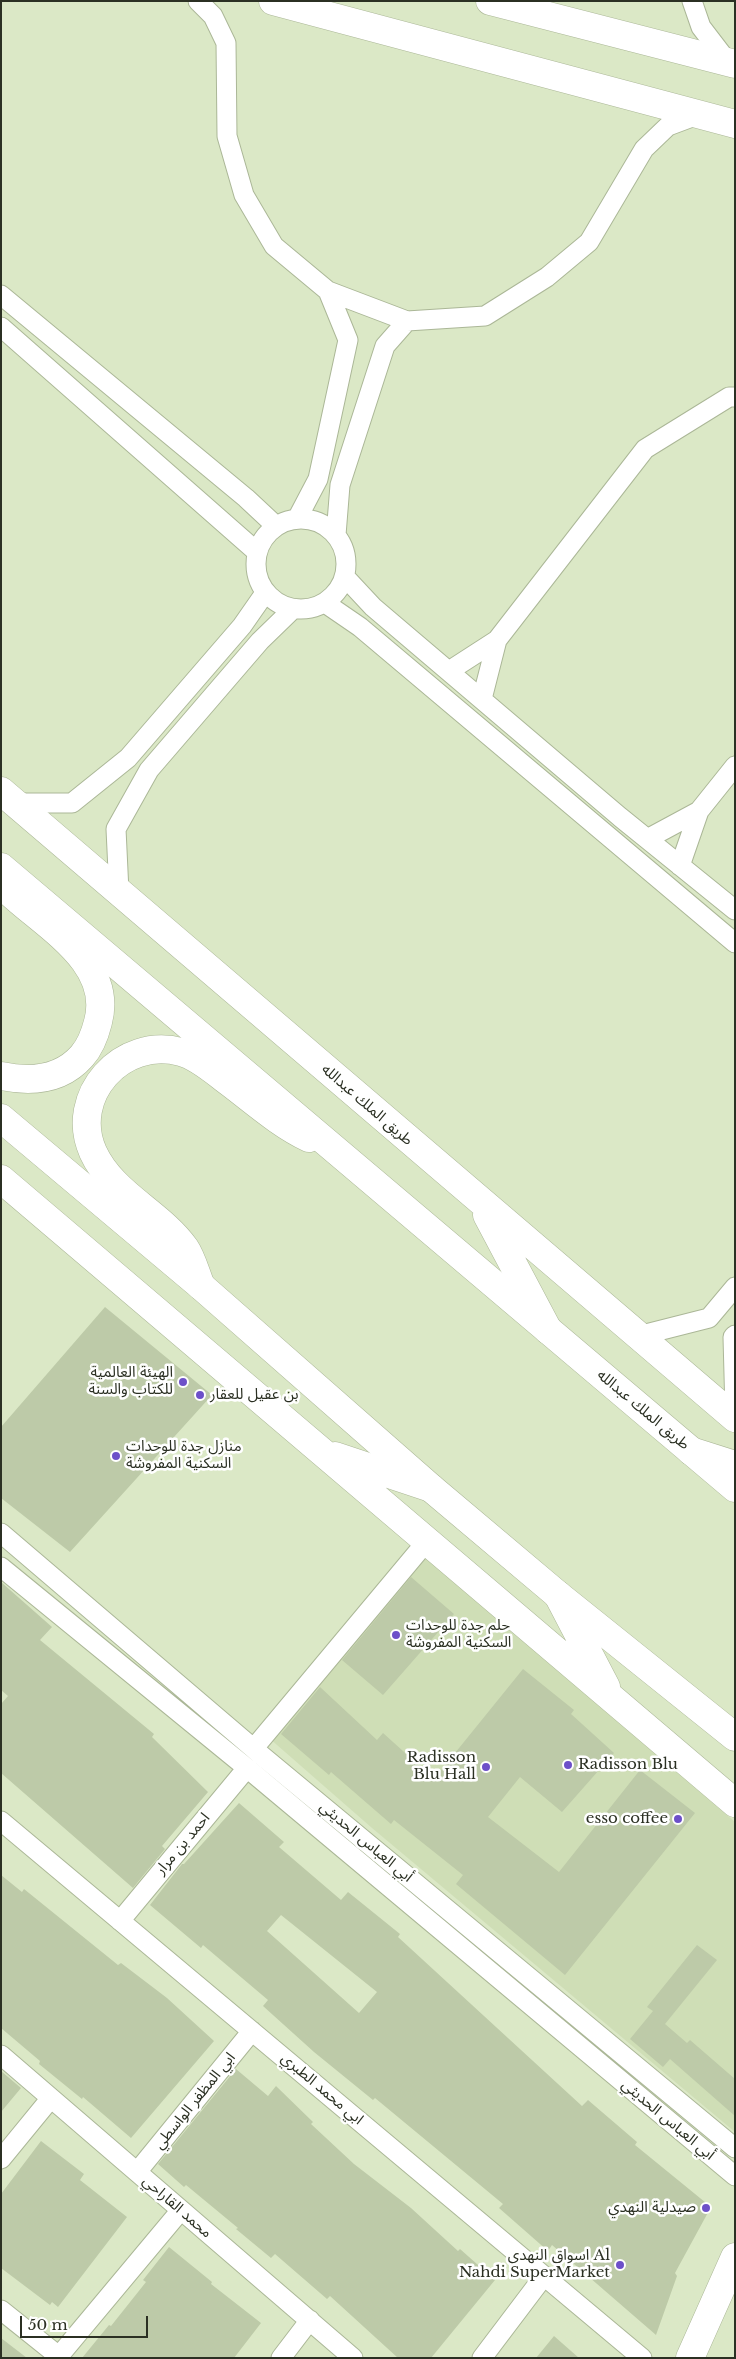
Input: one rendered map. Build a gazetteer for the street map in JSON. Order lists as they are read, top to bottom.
{
  "streets": {
    "main road": ["طريق الملك عبدالله"],
    "street": [
      "أبي العباس الحديثي",
      "احمد بن مرار",
      "ابي محمد الطبري",
      "ابي المظفر الواسطي",
      "محمد القاراحي"
    ]
  },
  "crossings": [
    ["أبي العباس الحديثي", "احمد بن مرار"],
    ["احمد بن مرار", "ابي محمد الطبري"],
    ["ابي محمد الطبري", "ابي المظفر الواسطي"],
    ["ابي المظفر الواسطي", "محمد القاراحي"]
  ],
  "places": [
    "الهيئة العالمية للكتاب والسنة",
    "بن عقيل للعقار",
    "منازل جدة للوحدات السكنية المفروشة",
    "حلم جدة للوحدات السكنية المفروشة",
    "Radisson Blu",
    "Radisson Blu Hall",
    "esso coffee",
    "صيدلية النهدي",
    "اسواق النهدي Al Nahdi SuperMarket"
  ],
  "scale_bar": "50 m"
}
